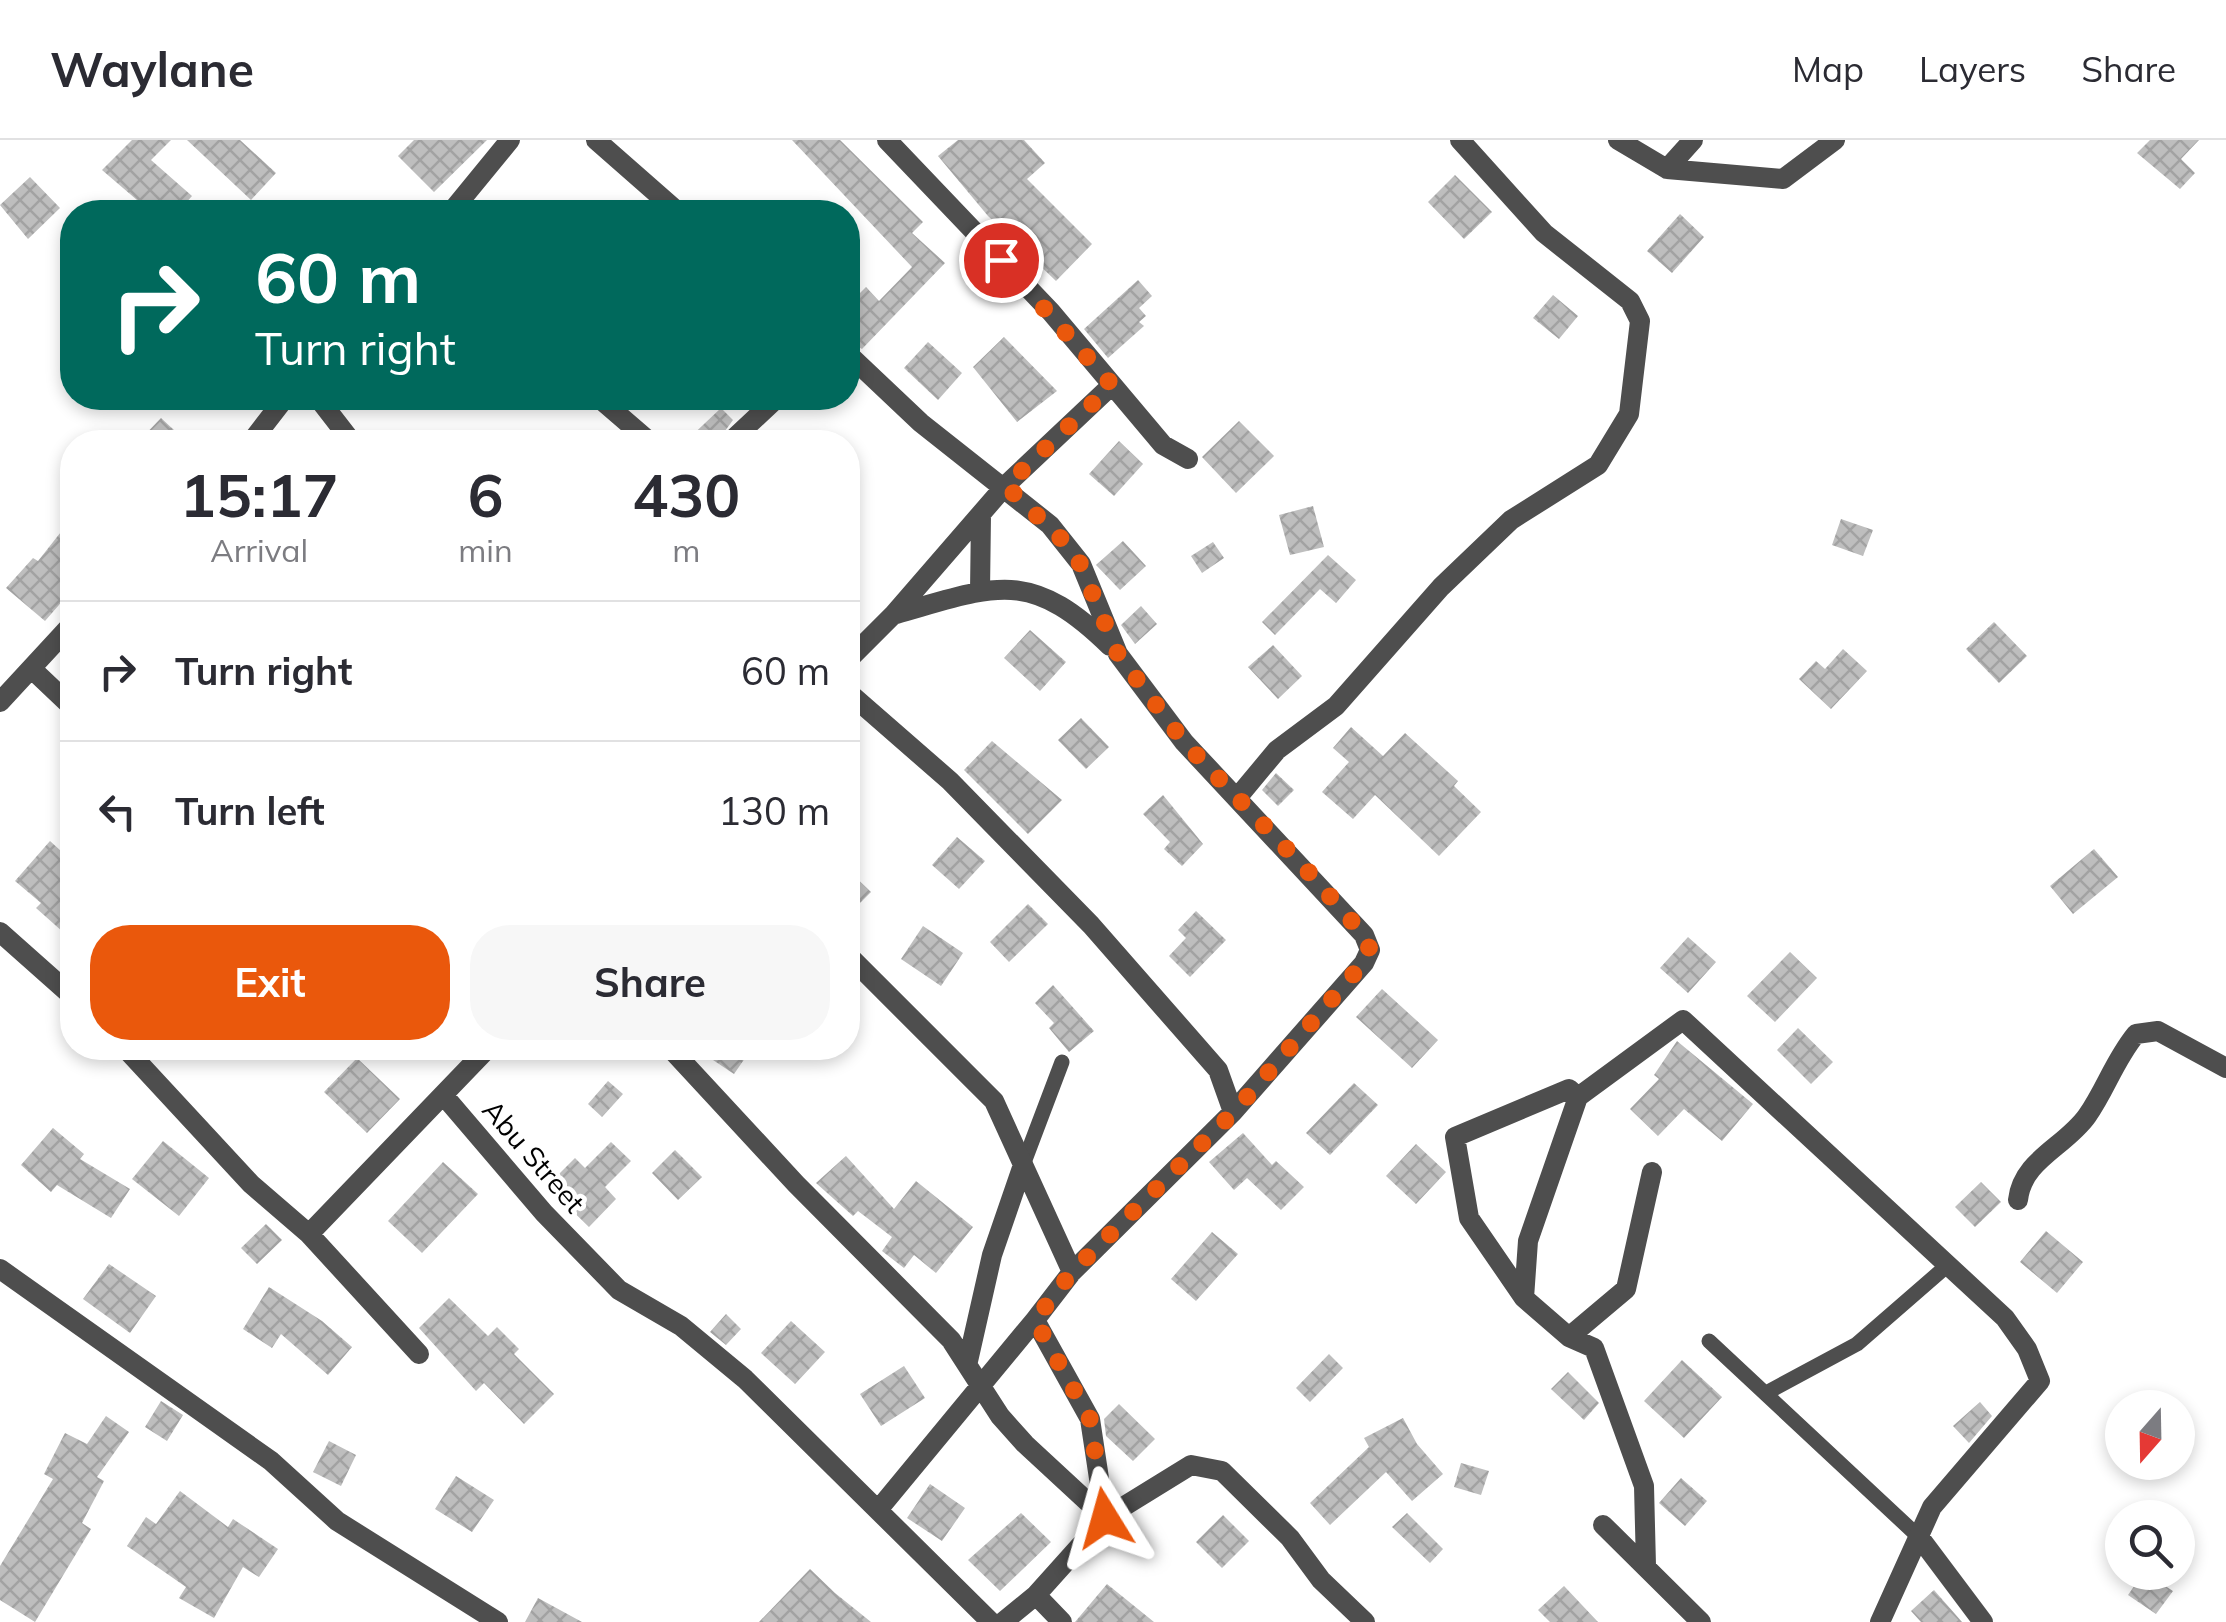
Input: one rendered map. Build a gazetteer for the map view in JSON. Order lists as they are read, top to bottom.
{
  "streets": {
    "street": ["Abu Street"]
  },
  "north": "bottom",
  "page": {
    "header": "Waylane",
    "nav": ["Map", "Layers", "Share"],
    "turn": ["60 m", "Turn right"],
    "eta": [
      "15:17",
      "Arrival",
      "6",
      "min",
      "430",
      "m"
    ],
    "list": [
      {
        "name": "Turn right",
        "value": "60 m"
      },
      {
        "name": "Turn left",
        "value": "130 m"
      }
    ],
    "buttons": ["Exit", "Share"]
  }
}
